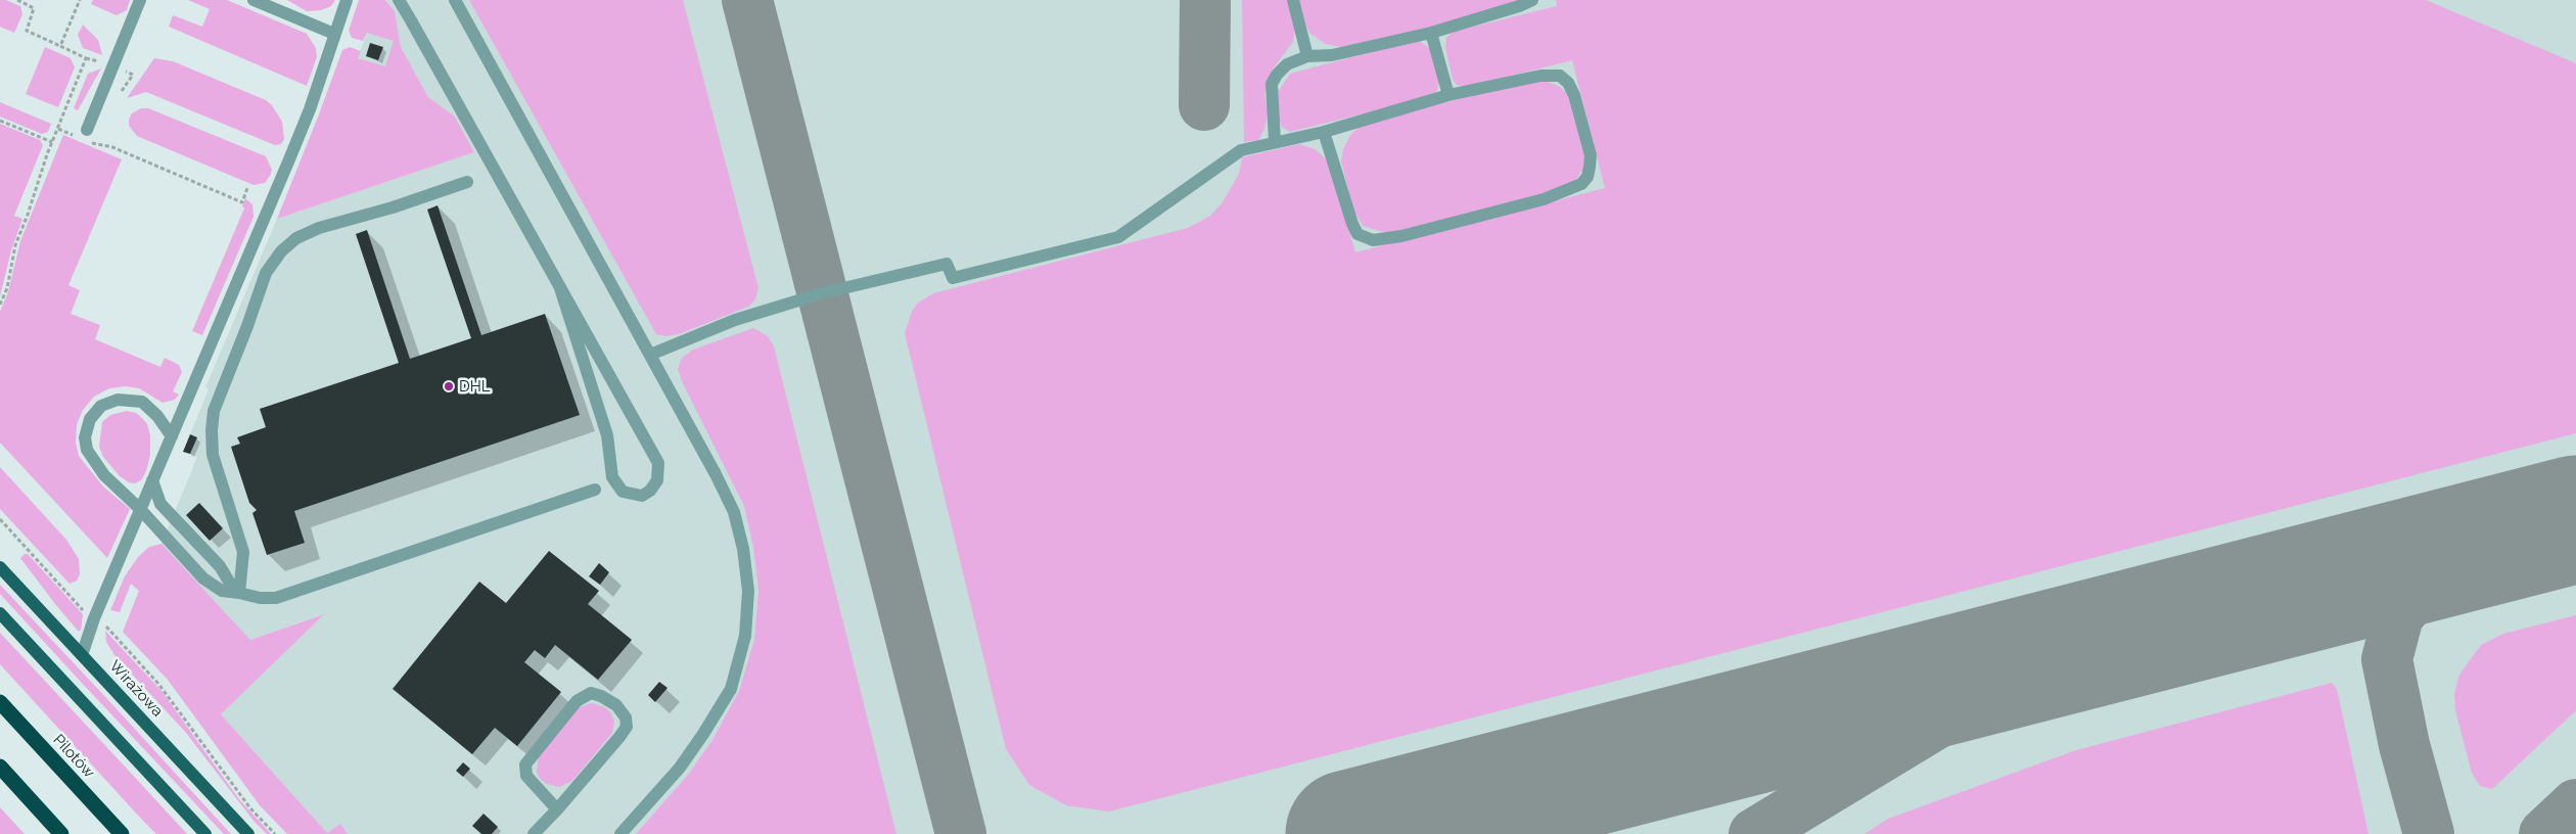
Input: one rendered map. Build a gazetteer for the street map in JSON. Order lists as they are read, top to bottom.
{
  "streets": {
    "highway": ["Pilotów"],
    "main road": ["Wirażowa"]
  },
  "places": ["DHL"]
}
